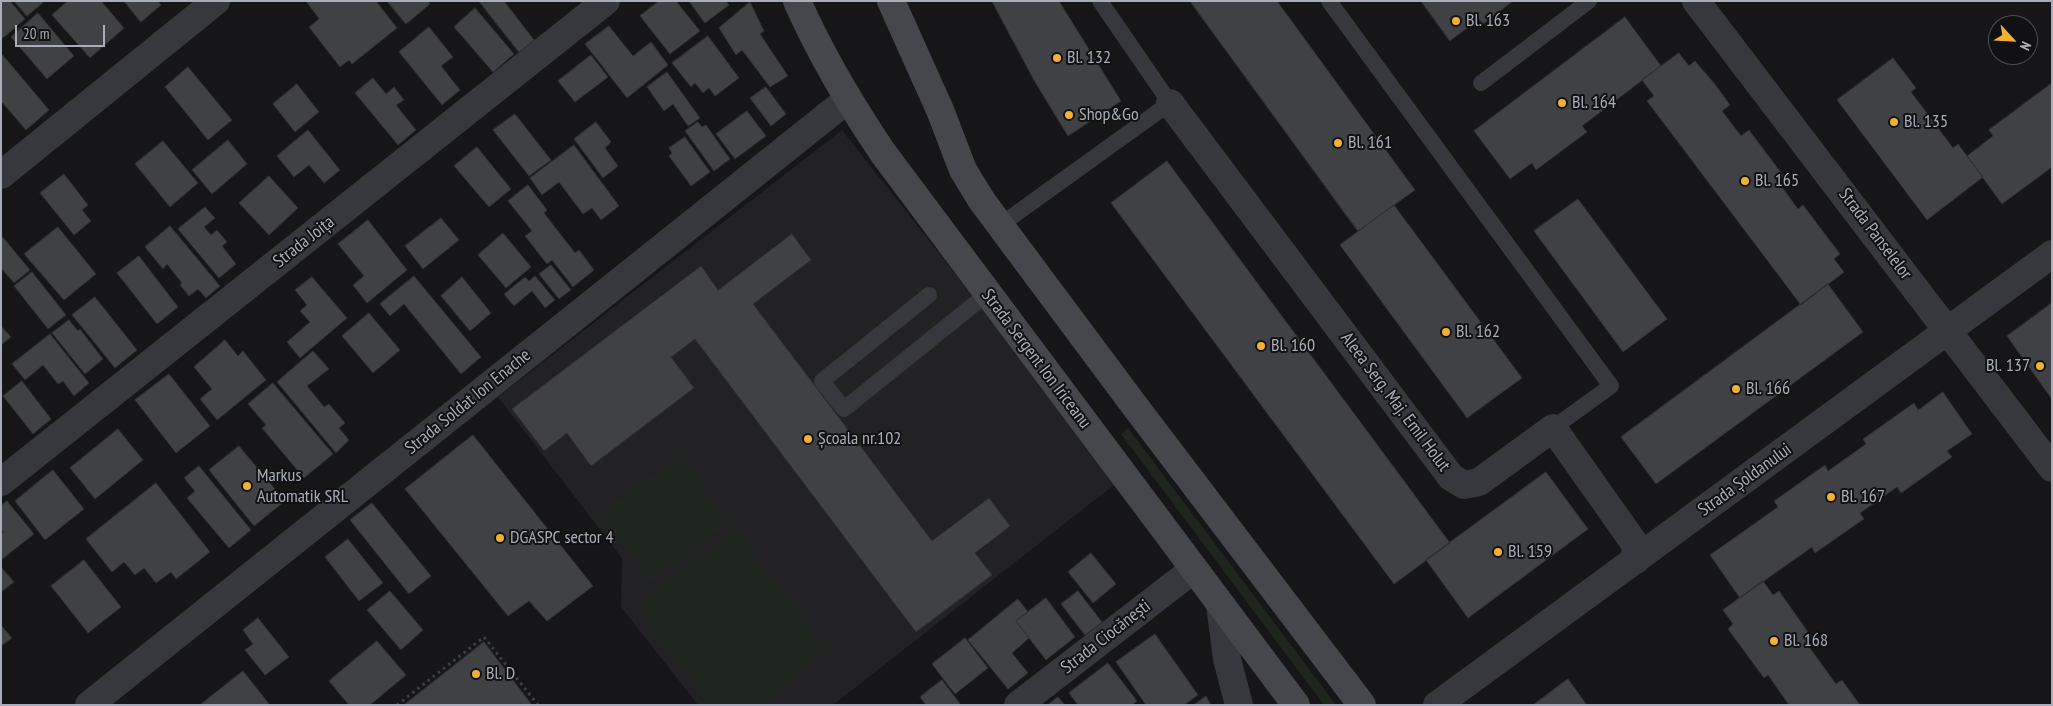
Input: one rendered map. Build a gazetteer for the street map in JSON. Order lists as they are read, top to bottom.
{
  "streets": {
    "main road": ["Strada Sergent Ion Iriceanu"],
    "street": [
      "Strada Panselelor",
      "Strada Joița",
      "Strada Soldat Ion Enache",
      "Aleea Serg. Maj. Emil Holut",
      "Strada Șoldanului",
      "Strada Ciocănești"
    ]
  },
  "crossings": [
    ["Strada Panselelor", "Strada Șoldanului"],
    ["Strada Sergent Ion Iriceanu", "Strada Soldat Ion Enache"],
    ["Strada Sergent Ion Iriceanu", "Strada Ciocănești"]
  ],
  "places": [
    "Bl. 163",
    "Bl. 132",
    "Bl. 164",
    "Shop&Go",
    "Bl. 135",
    "Bl. 161",
    "Bl. 165",
    "Bl. 162",
    "Bl. 160",
    "Bl. 137",
    "Bl. 166",
    "Școala nr.102",
    "Markus Automatik SRL",
    "Bl. 167",
    "DGASPC sector 4",
    "Bl. 159",
    "Bl. 168",
    "Bl. D"
  ],
  "scale_bar": "20 m",
  "north": "bottom right"
}
